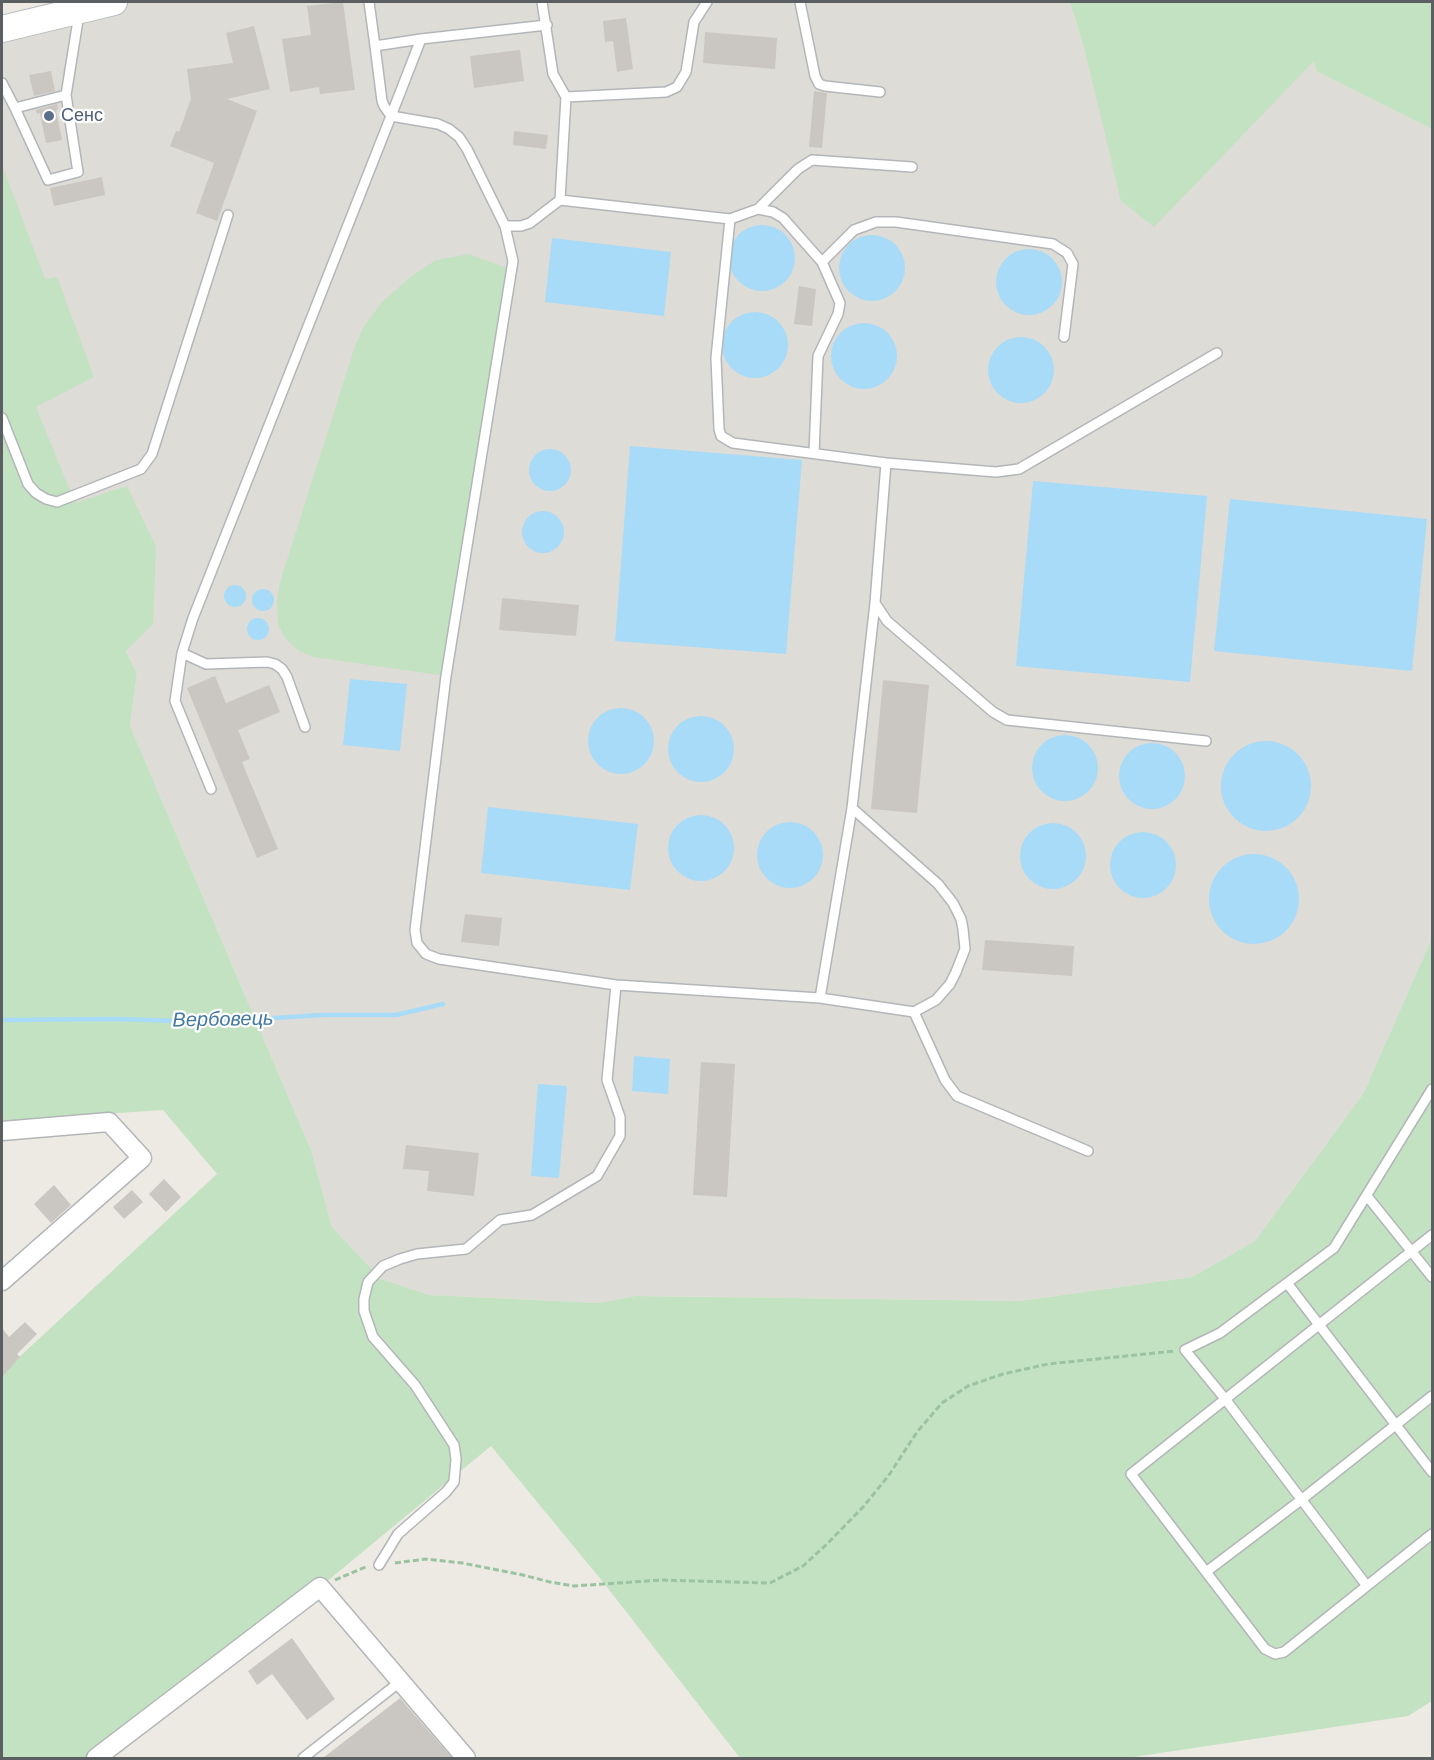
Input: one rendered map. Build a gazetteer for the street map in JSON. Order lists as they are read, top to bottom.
{
  "water": ["Вербовець"],
  "places": ["Сенс"]
}
